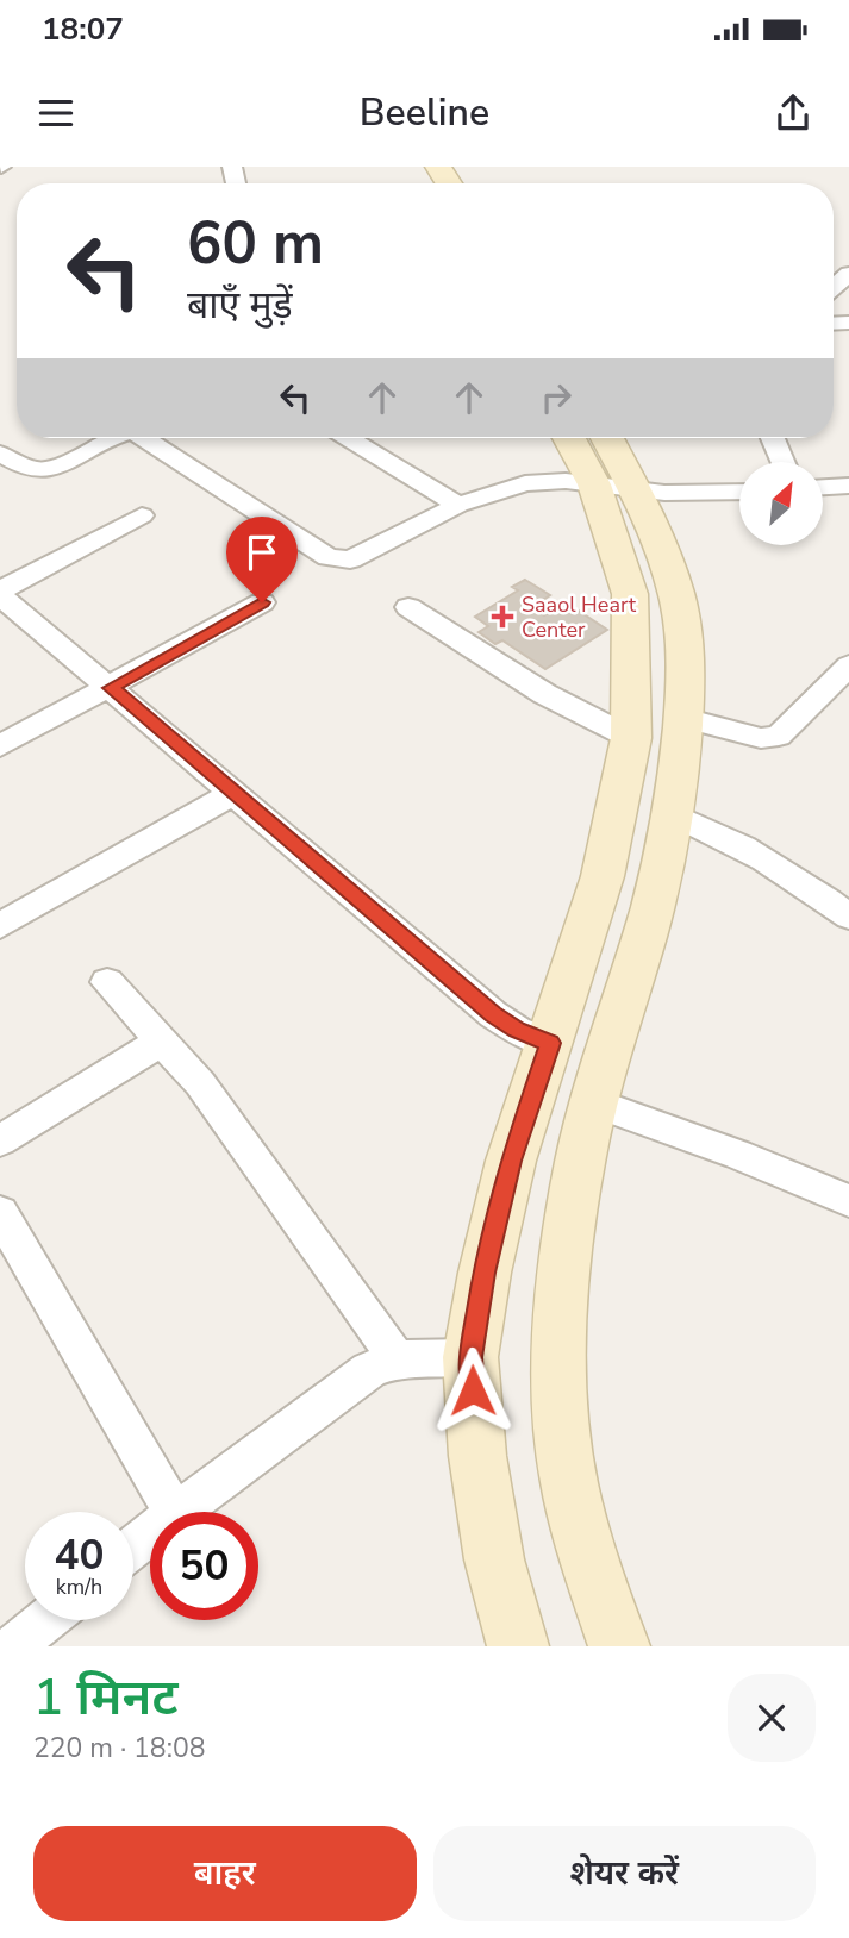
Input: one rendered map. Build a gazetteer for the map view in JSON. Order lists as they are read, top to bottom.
{
  "places": {
    "health": ["Saaol Heart Center"]
  },
  "north": "top right",
  "page": {
    "status": "18:07",
    "header": "Beeline",
    "turn": ["60 m", "बाएँ मुड़ें"],
    "speed": "40 km/h",
    "limit": "50",
    "heading": ["1 मिनट", "220 m · 18:08"],
    "buttons": ["बाहर", "शेयर करें"]
  }
}
